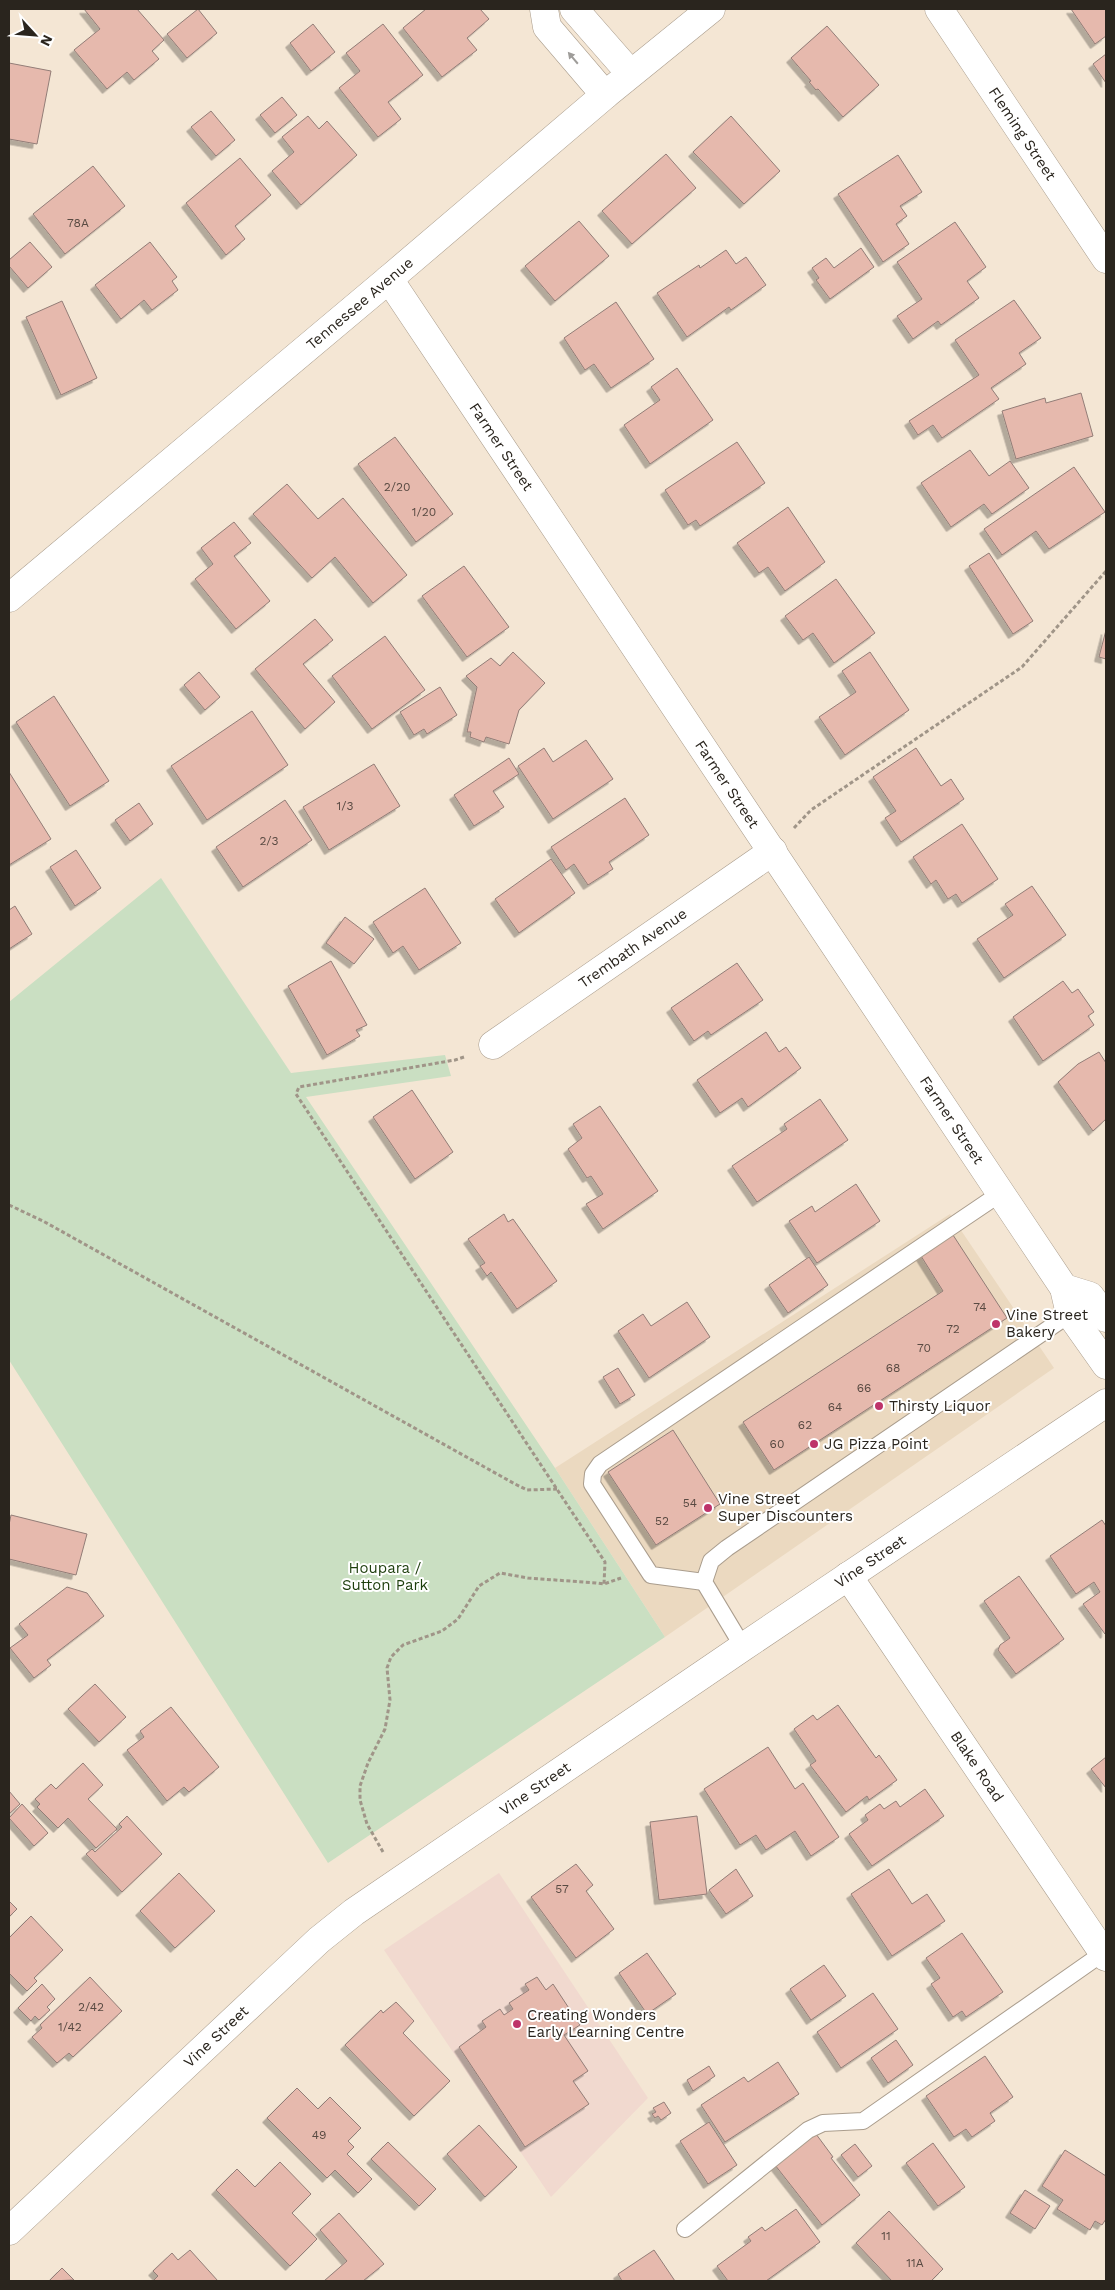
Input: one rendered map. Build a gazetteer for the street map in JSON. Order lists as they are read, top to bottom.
{
  "streets": {
    "street": [
      "Fleming Street",
      "Tennessee Avenue",
      "Farmer Street",
      "Trembath Avenue",
      "Vine Street",
      "Blake Road"
    ]
  },
  "crossings": [
    ["Tennessee Avenue", "Farmer Street"],
    ["Farmer Street", "Trembath Avenue"],
    ["Vine Street", "Blake Road"]
  ],
  "parks": ["Houpara / Sutton Park"],
  "places": [
    "Vine Street Bakery",
    "Thirsty Liquor",
    "JG Pizza Point",
    "Vine Street Super Discounters",
    "Creating Wonders Early Learning Centre"
  ],
  "house_numbers": [
    "78A",
    "2/20",
    "1/20",
    "1/3",
    "2/3",
    "74",
    "72",
    "70",
    "68",
    "66",
    "64",
    "62",
    "60",
    "54",
    "52",
    "57",
    "2/42",
    "1/42",
    "49",
    "11",
    "11A"
  ],
  "north": "bottom right"
}
